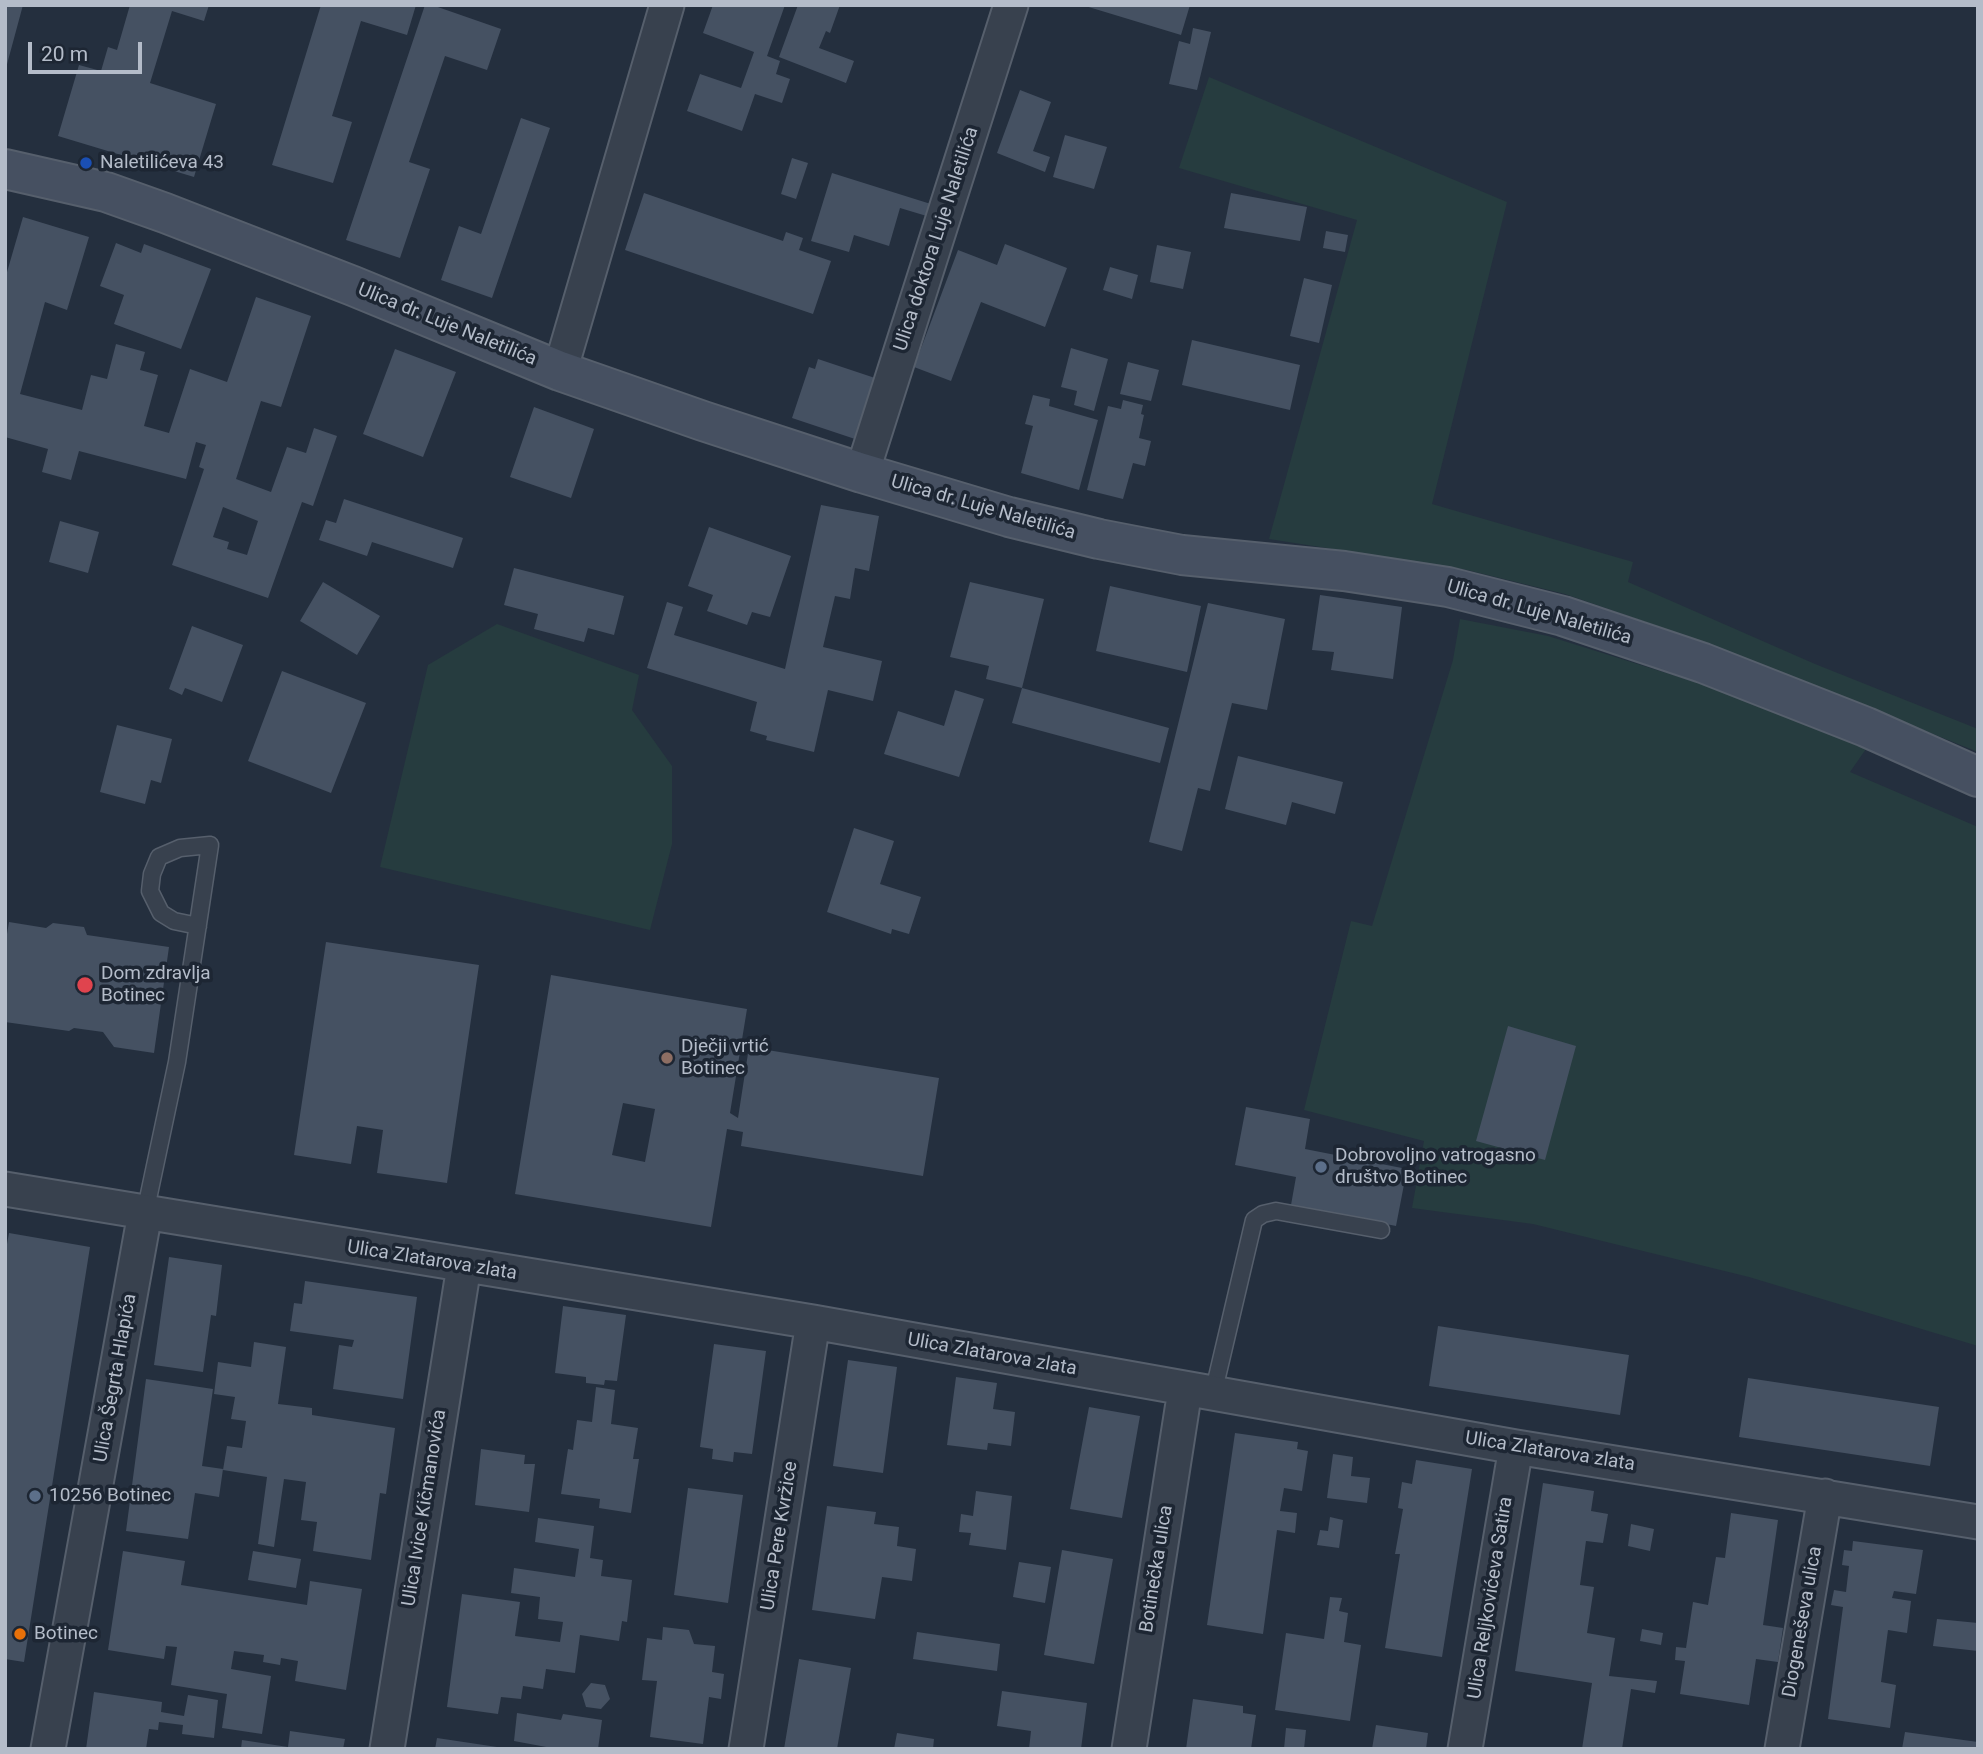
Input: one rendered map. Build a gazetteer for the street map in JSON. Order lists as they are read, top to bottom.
{
  "streets": {
    "street": [
      "Ulica doktora Luje Naletilića",
      "Ulica dr. Luje Naletilića",
      "Ulica Zlatarova zlata",
      "Ulica Šegrta Hlapića",
      "Ulica Ivice Kičmanovića",
      "Ulica Pere Kvržice",
      "Botinečka ulica",
      "Ulica Reljkovićeva Satira",
      "Diogeneševa ulica"
    ]
  },
  "crossings": [
    ["Ulica doktora Luje Naletilića", "Ulica dr. Luje Naletilića"],
    ["Ulica Zlatarova zlata", "Ulica Šegrta Hlapića"],
    ["Ulica Zlatarova zlata", "Ulica Ivice Kičmanovića"],
    ["Ulica Zlatarova zlata", "Ulica Pere Kvržice"],
    ["Ulica Zlatarova zlata", "Botinečka ulica"],
    ["Ulica Zlatarova zlata", "Ulica Reljkovićeva Satira"],
    ["Ulica Zlatarova zlata", "Diogeneševa ulica"]
  ],
  "places": [
    "Naletilićeva 43",
    "Dom zdravlja Botinec",
    "Dječji vrtić Botinec",
    "Dobrovoljno vatrogasno društvo Botinec",
    "10256 Botinec",
    "Botinec"
  ],
  "scale_bar": "20 m"
}
